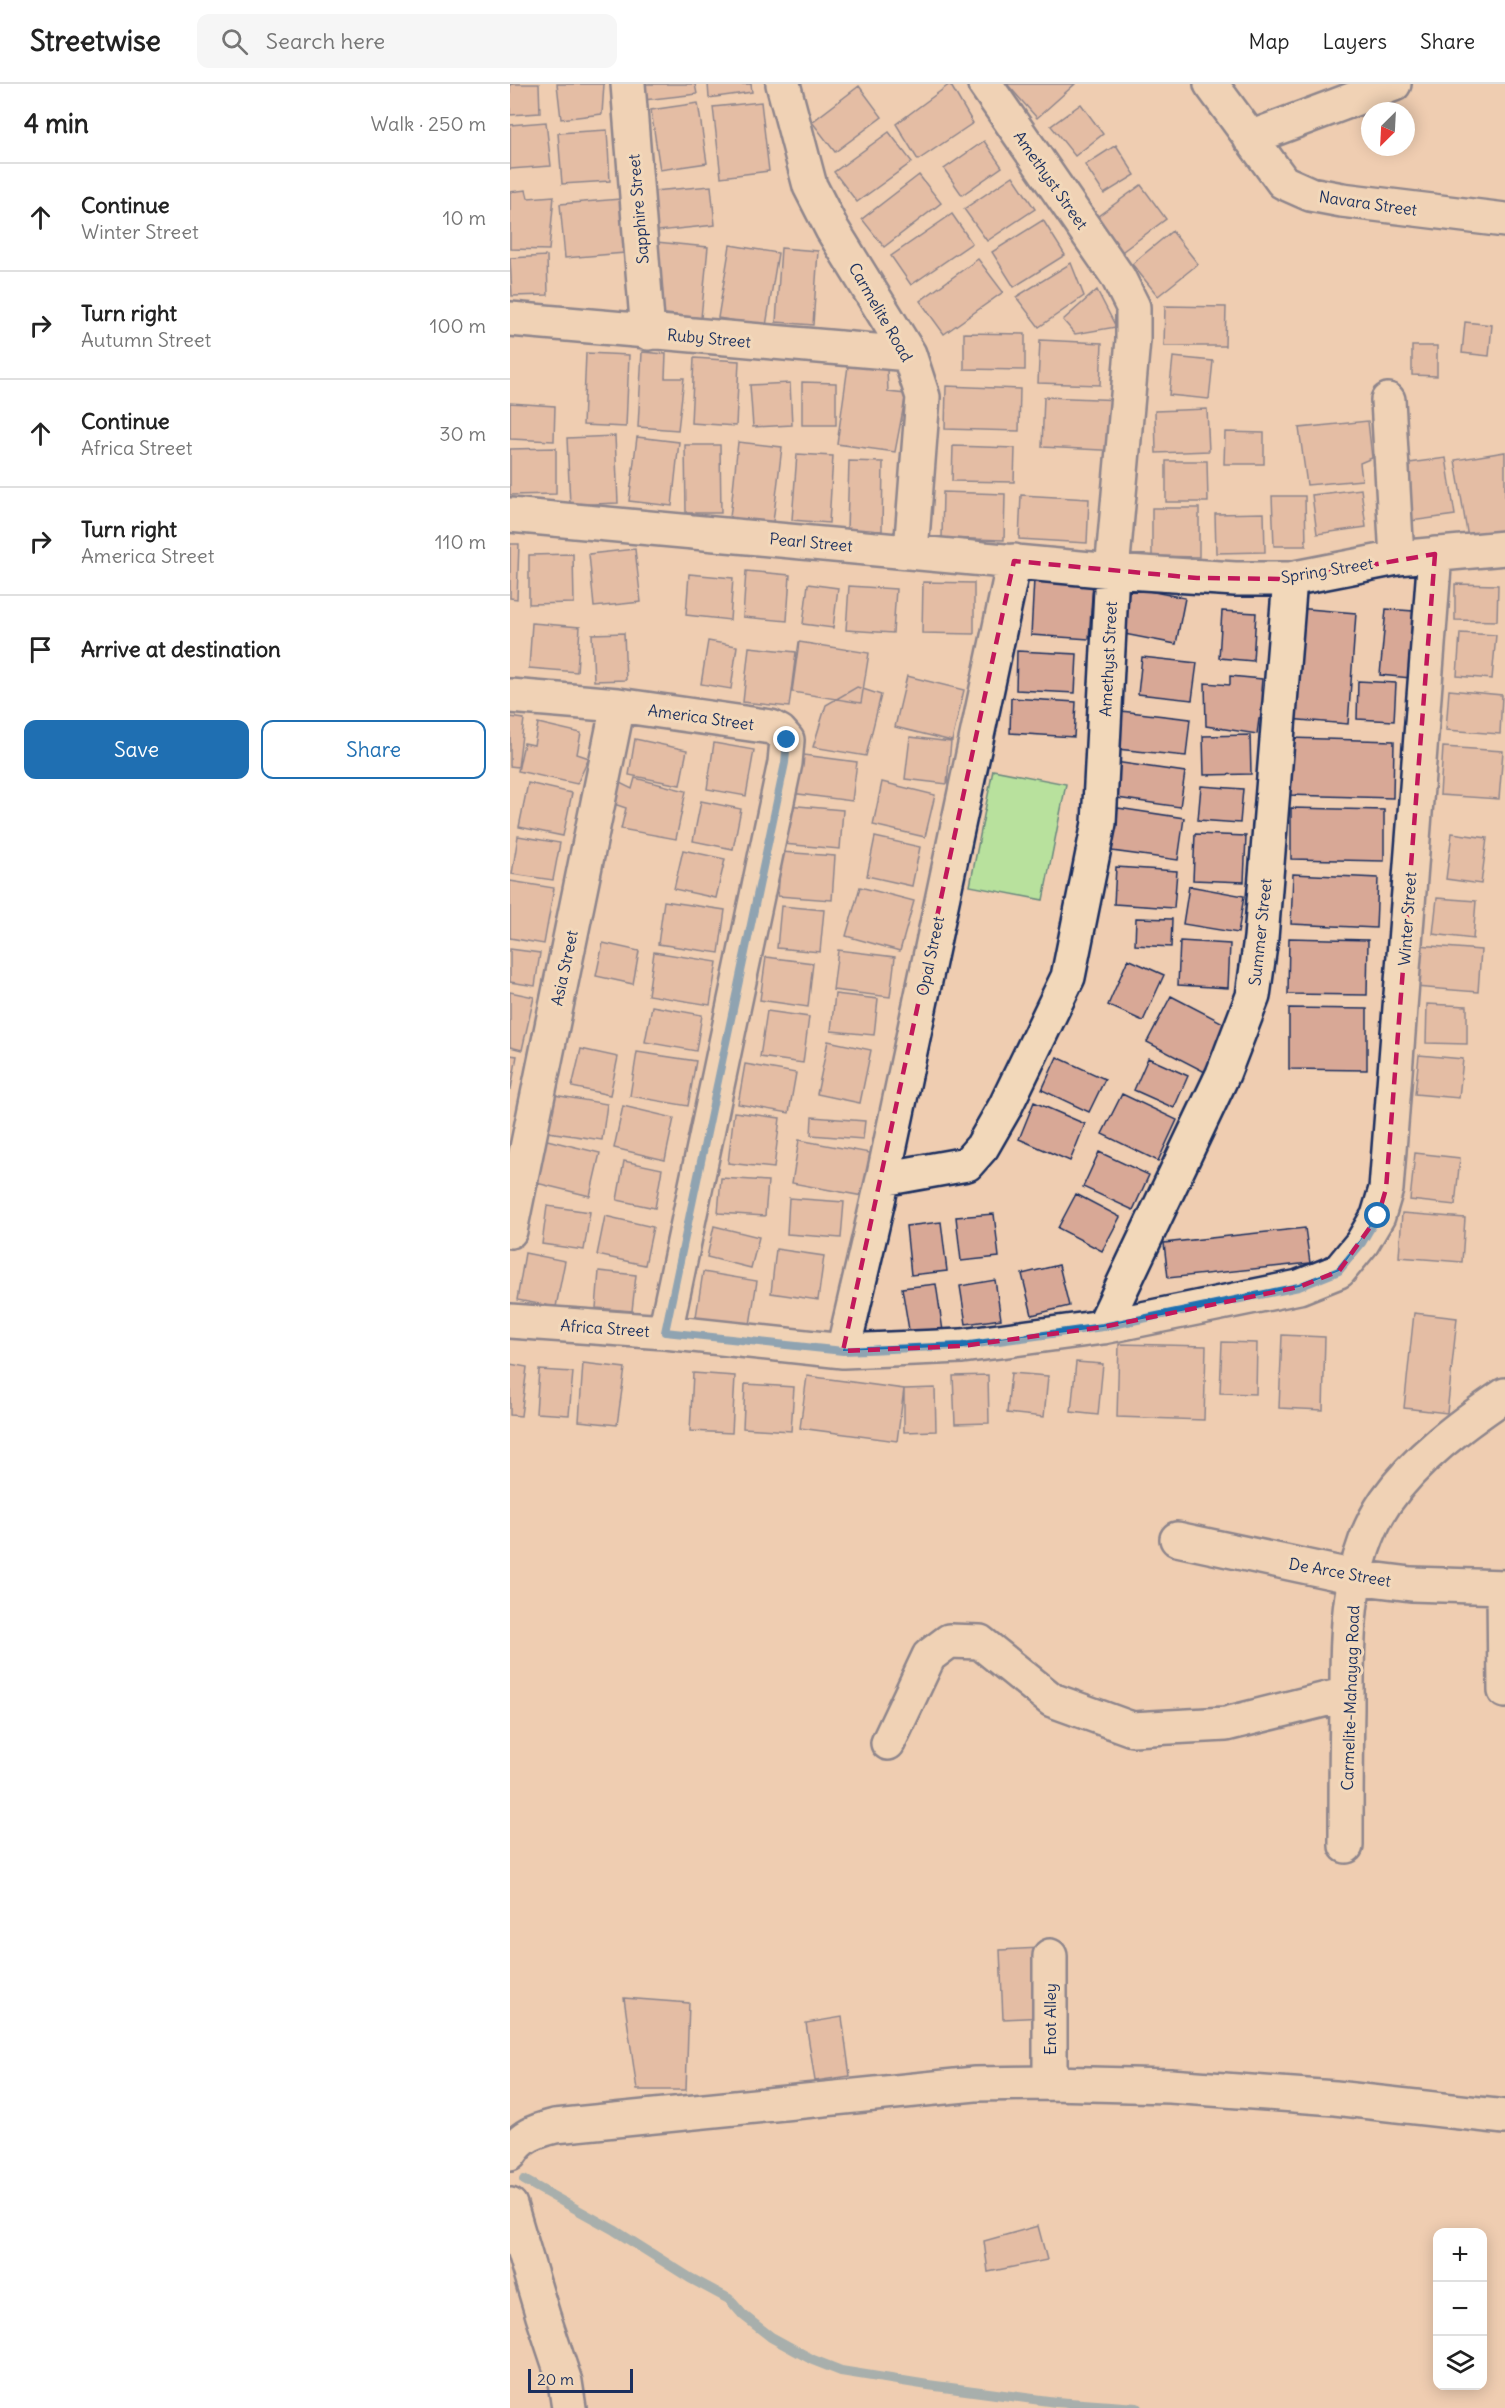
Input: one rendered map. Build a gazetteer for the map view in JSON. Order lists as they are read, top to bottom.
{
  "streets": {
    "street": [
      "Amethyst Street",
      "Navara Street",
      "Sapphire Street",
      "Carmelite Road",
      "Ruby Street",
      "Pearl Street",
      "Spring Street",
      "America Street",
      "Winter Street",
      "Summer Street",
      "Opal Street",
      "Asia Street",
      "Africa Street",
      "De Arce Street",
      "Carmelite-Mahayag Road",
      "Enot Alley"
    ]
  },
  "crossings": [
    ["Amethyst Street", "Pearl Street"],
    ["Amethyst Street", "Spring Street"],
    ["Amethyst Street", "Opal Street"],
    ["Sapphire Street", "Ruby Street"],
    ["Carmelite Road", "Ruby Street"],
    ["Carmelite Road", "Pearl Street"],
    ["Pearl Street", "Spring Street"],
    ["Pearl Street", "Opal Street"],
    ["Spring Street", "Winter Street"],
    ["Spring Street", "Summer Street"],
    ["America Street", "Asia Street"],
    ["America Street", "Africa Street"],
    ["Winter Street", "Africa Street"],
    ["Summer Street", "Africa Street"],
    ["Opal Street", "Africa Street"],
    ["De Arce Street", "Carmelite-Mahayag Road"]
  ],
  "scale_bar": "20 m",
  "north": "bottom left",
  "page": {
    "header": "Streetwise",
    "search": "Search here",
    "nav": ["Map", "Layers", "Share"],
    "heading": ["4 min", "Walk · 250 m"],
    "list": [
      ["Continue", "Winter Street", "10 m"],
      ["Turn right", "Autumn Street", "100 m"],
      ["Continue", "Africa Street", "30 m"],
      ["Turn right", "America Street", "110 m"],
      "Arrive at destination"
    ],
    "buttons": ["Save", "Share"],
    "map_buttons": ["+", "−"],
    "scale": "20 m"
  }
}
